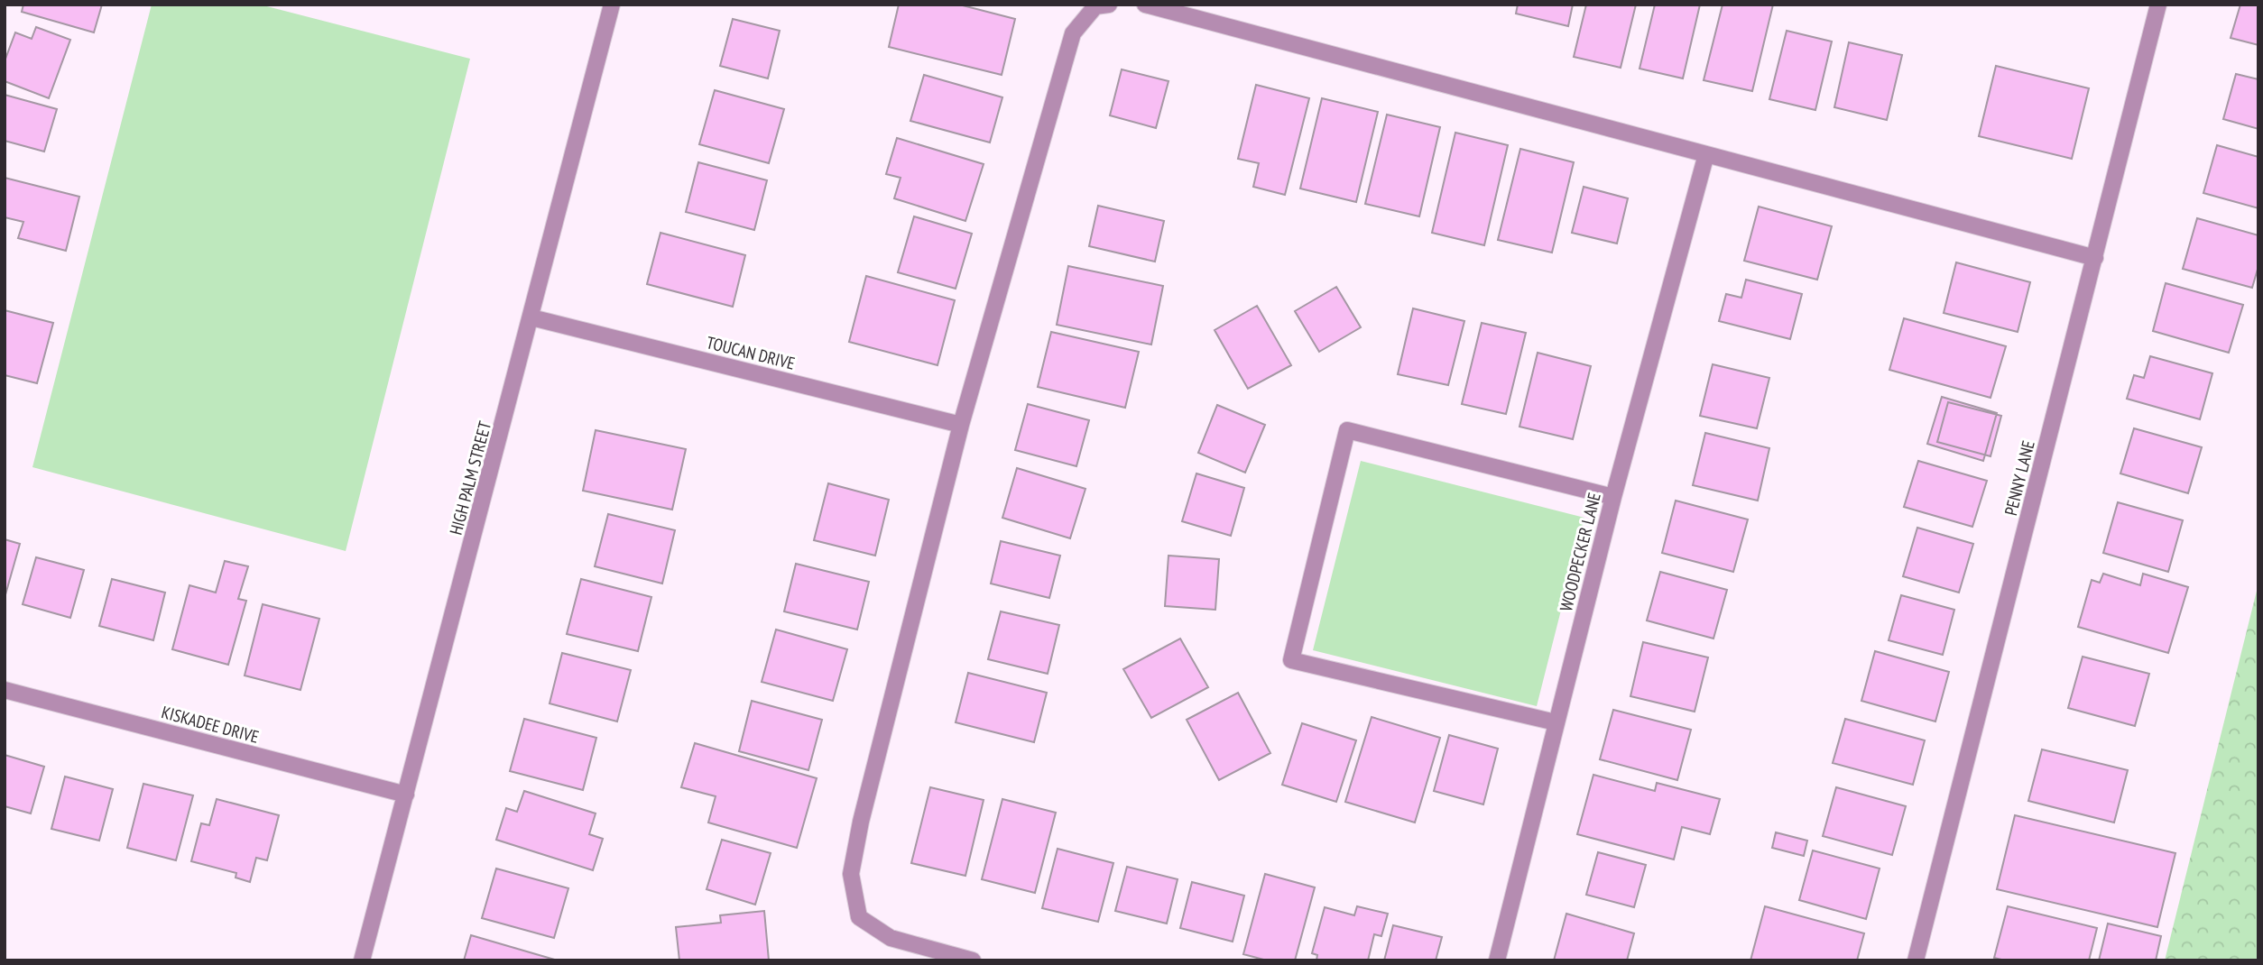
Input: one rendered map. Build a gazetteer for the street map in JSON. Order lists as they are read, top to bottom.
{
  "streets": {
    "street": [
      "TOUCAN DRIVE",
      "HIGH PALM STREET",
      "PENNY LANE",
      "WOODPECKER LANE",
      "KISKADEE DRIVE"
    ]
  },
  "crossings": [
    ["TOUCAN DRIVE", "HIGH PALM STREET"],
    ["HIGH PALM STREET", "KISKADEE DRIVE"]
  ]
}
